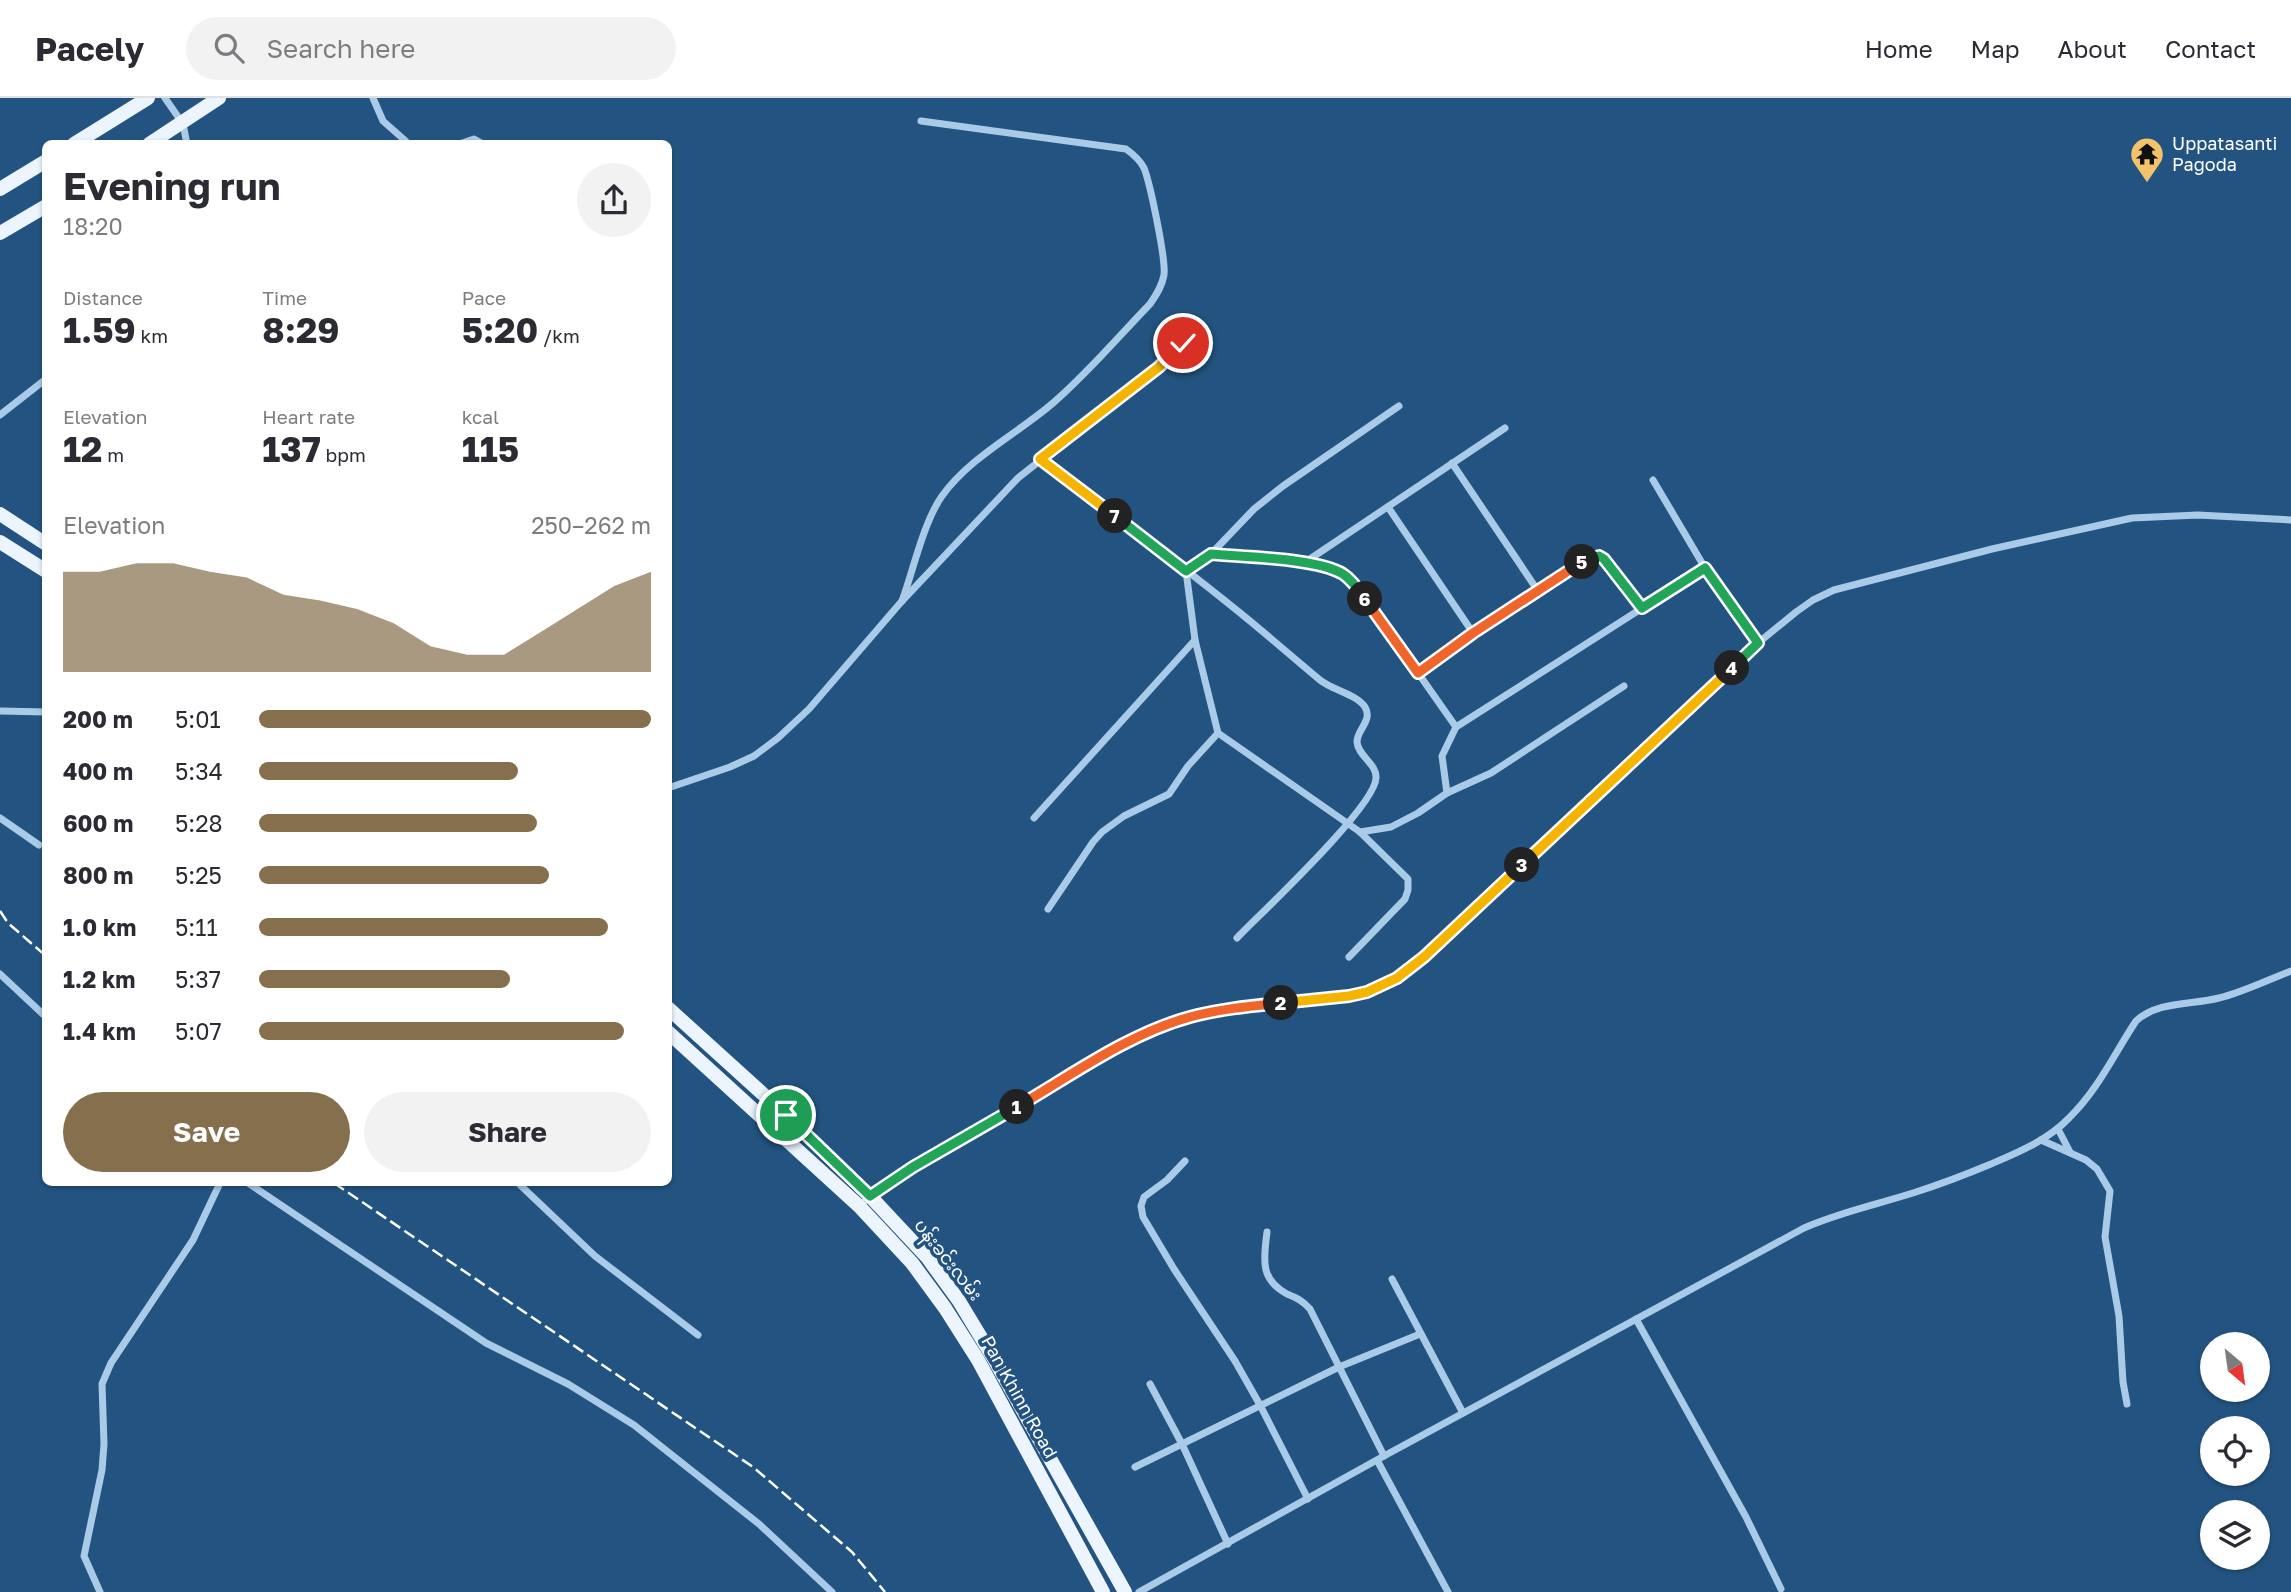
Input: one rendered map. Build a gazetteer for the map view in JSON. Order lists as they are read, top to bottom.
{
  "streets": {
    "main road": ["ပန်းခင်းလမ်း", "Pan Khinn Road"]
  },
  "crossings": [
    ["ပန်းခင်းလမ်း", "Pan Khinn Road"]
  ],
  "places": {
    "temple": ["Uppatasanti Pagoda"]
  },
  "north": "bottom right",
  "page": {
    "header": "Pacely",
    "search": "Search here",
    "nav": [
      "Home",
      "Map",
      "About",
      "Contact"
    ],
    "heading": ["Evening run", "18:20"],
    "stats": [
      ["Distance", "1.59 km"],
      ["Time", "8:29"],
      ["Pace", "5:20 /km"],
      ["Elevation", "12 m"],
      ["Heart rate", "137 bpm"],
      ["kcal", "115"]
    ],
    "chart": ["Elevation", "250–262 m"],
    "pins": [
      "7",
      "5",
      "6",
      "4",
      "3",
      "2",
      "1"
    ],
    "list": [
      {
        "name": "200 m",
        "note": "5:01"
      },
      {
        "name": "400 m",
        "note": "5:34"
      },
      {
        "name": "600 m",
        "note": "5:28"
      },
      {
        "name": "800 m",
        "note": "5:25"
      },
      {
        "name": "1.0 km",
        "note": "5:11"
      },
      {
        "name": "1.2 km",
        "note": "5:37"
      },
      {
        "name": "1.4 km",
        "note": "5:07"
      }
    ],
    "buttons": ["Save", "Share"]
  }
}
